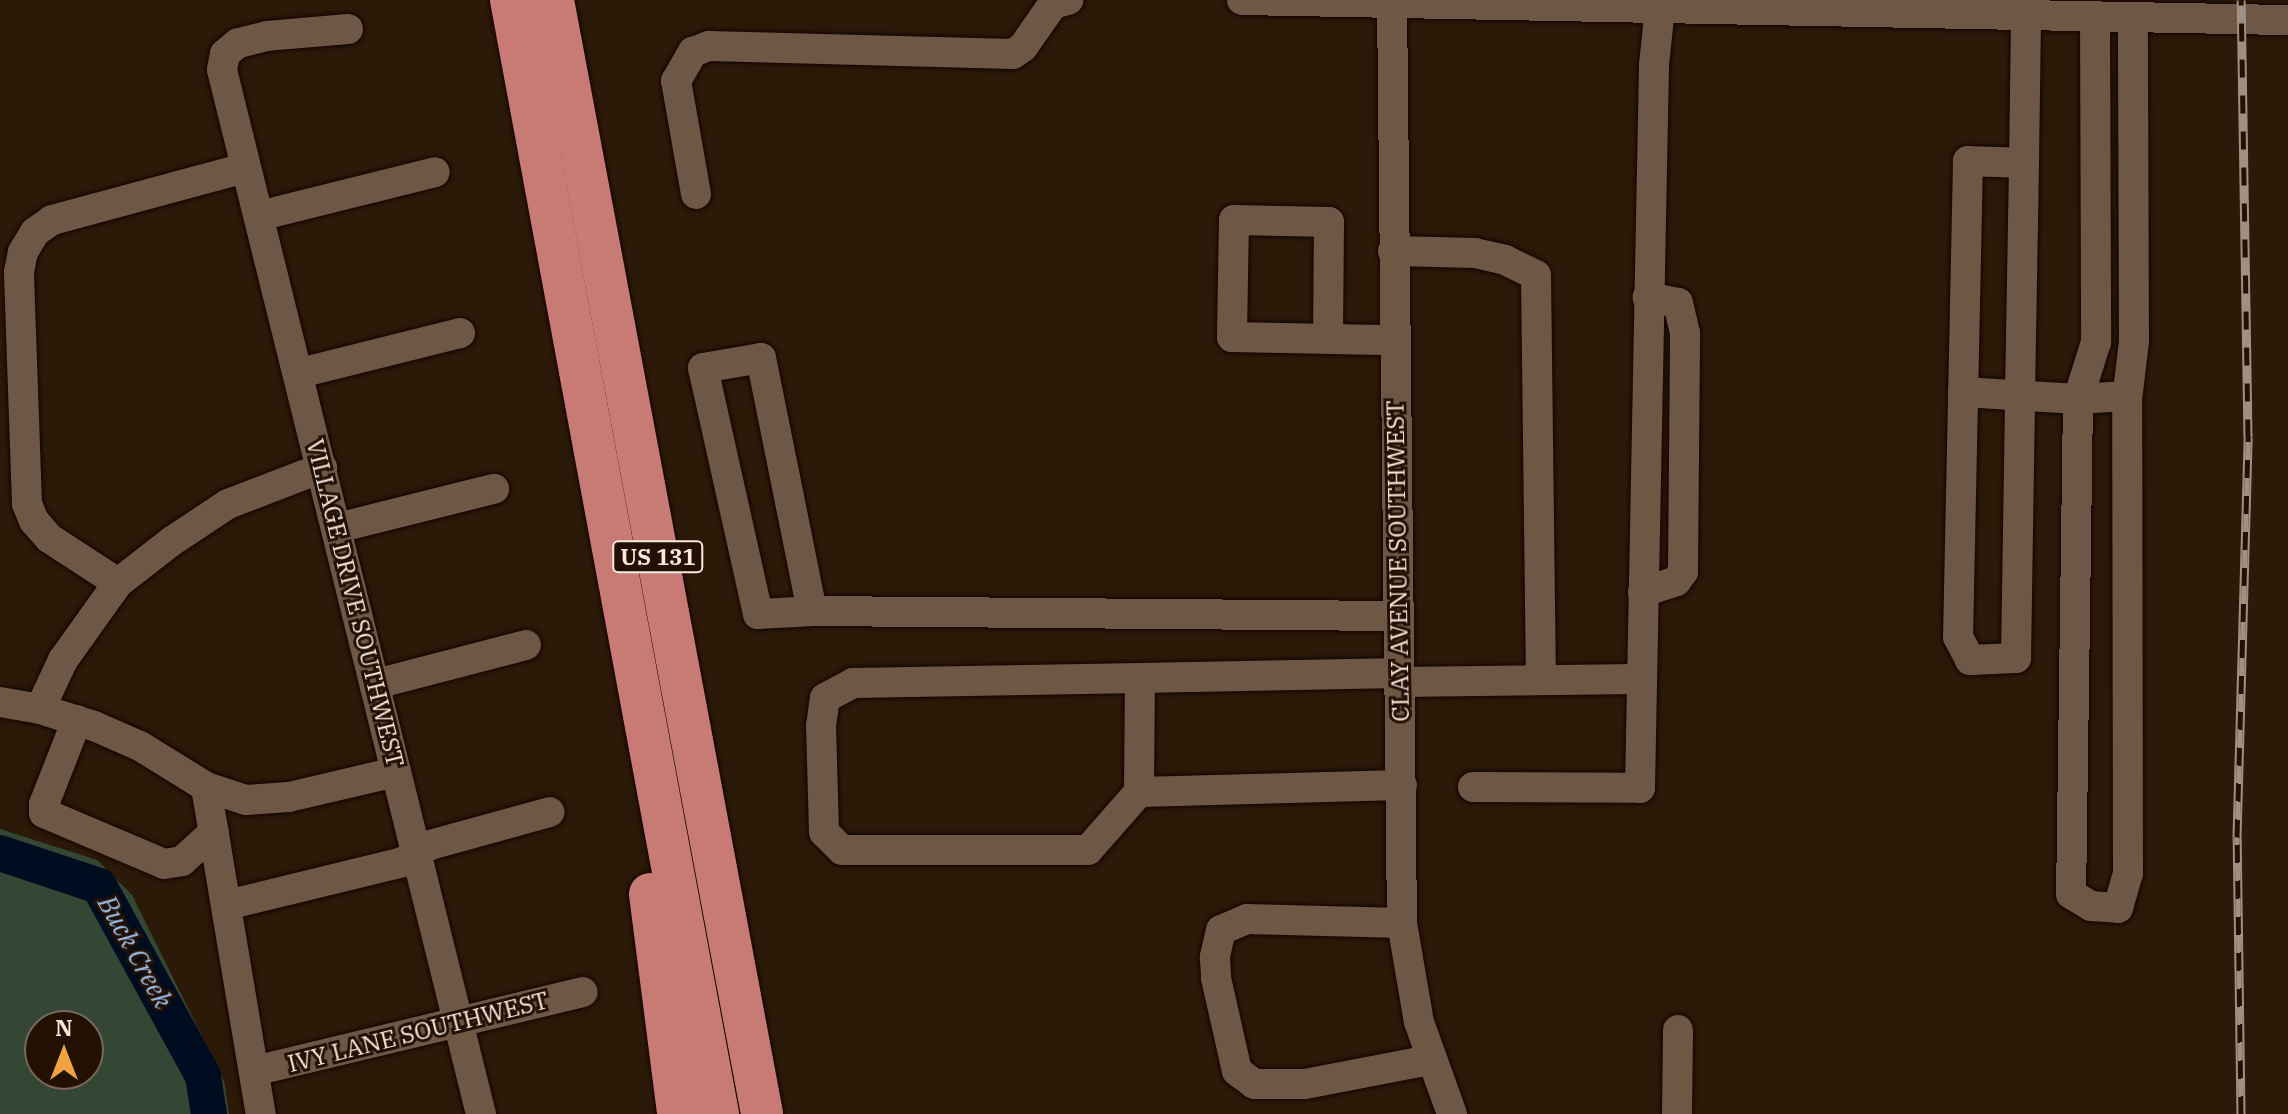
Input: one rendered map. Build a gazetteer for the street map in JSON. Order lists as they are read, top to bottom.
{
  "streets": {
    "highway": ["US 131"],
    "street": ["CLAY AVENUE SOUTHWEST", "VILLAGE DRIVE SOUTHWEST", "IVY LANE SOUTHWEST"]
  },
  "crossings": [
    ["VILLAGE DRIVE SOUTHWEST", "IVY LANE SOUTHWEST"]
  ],
  "water": ["Buck Creek"],
  "north": "top"
}
